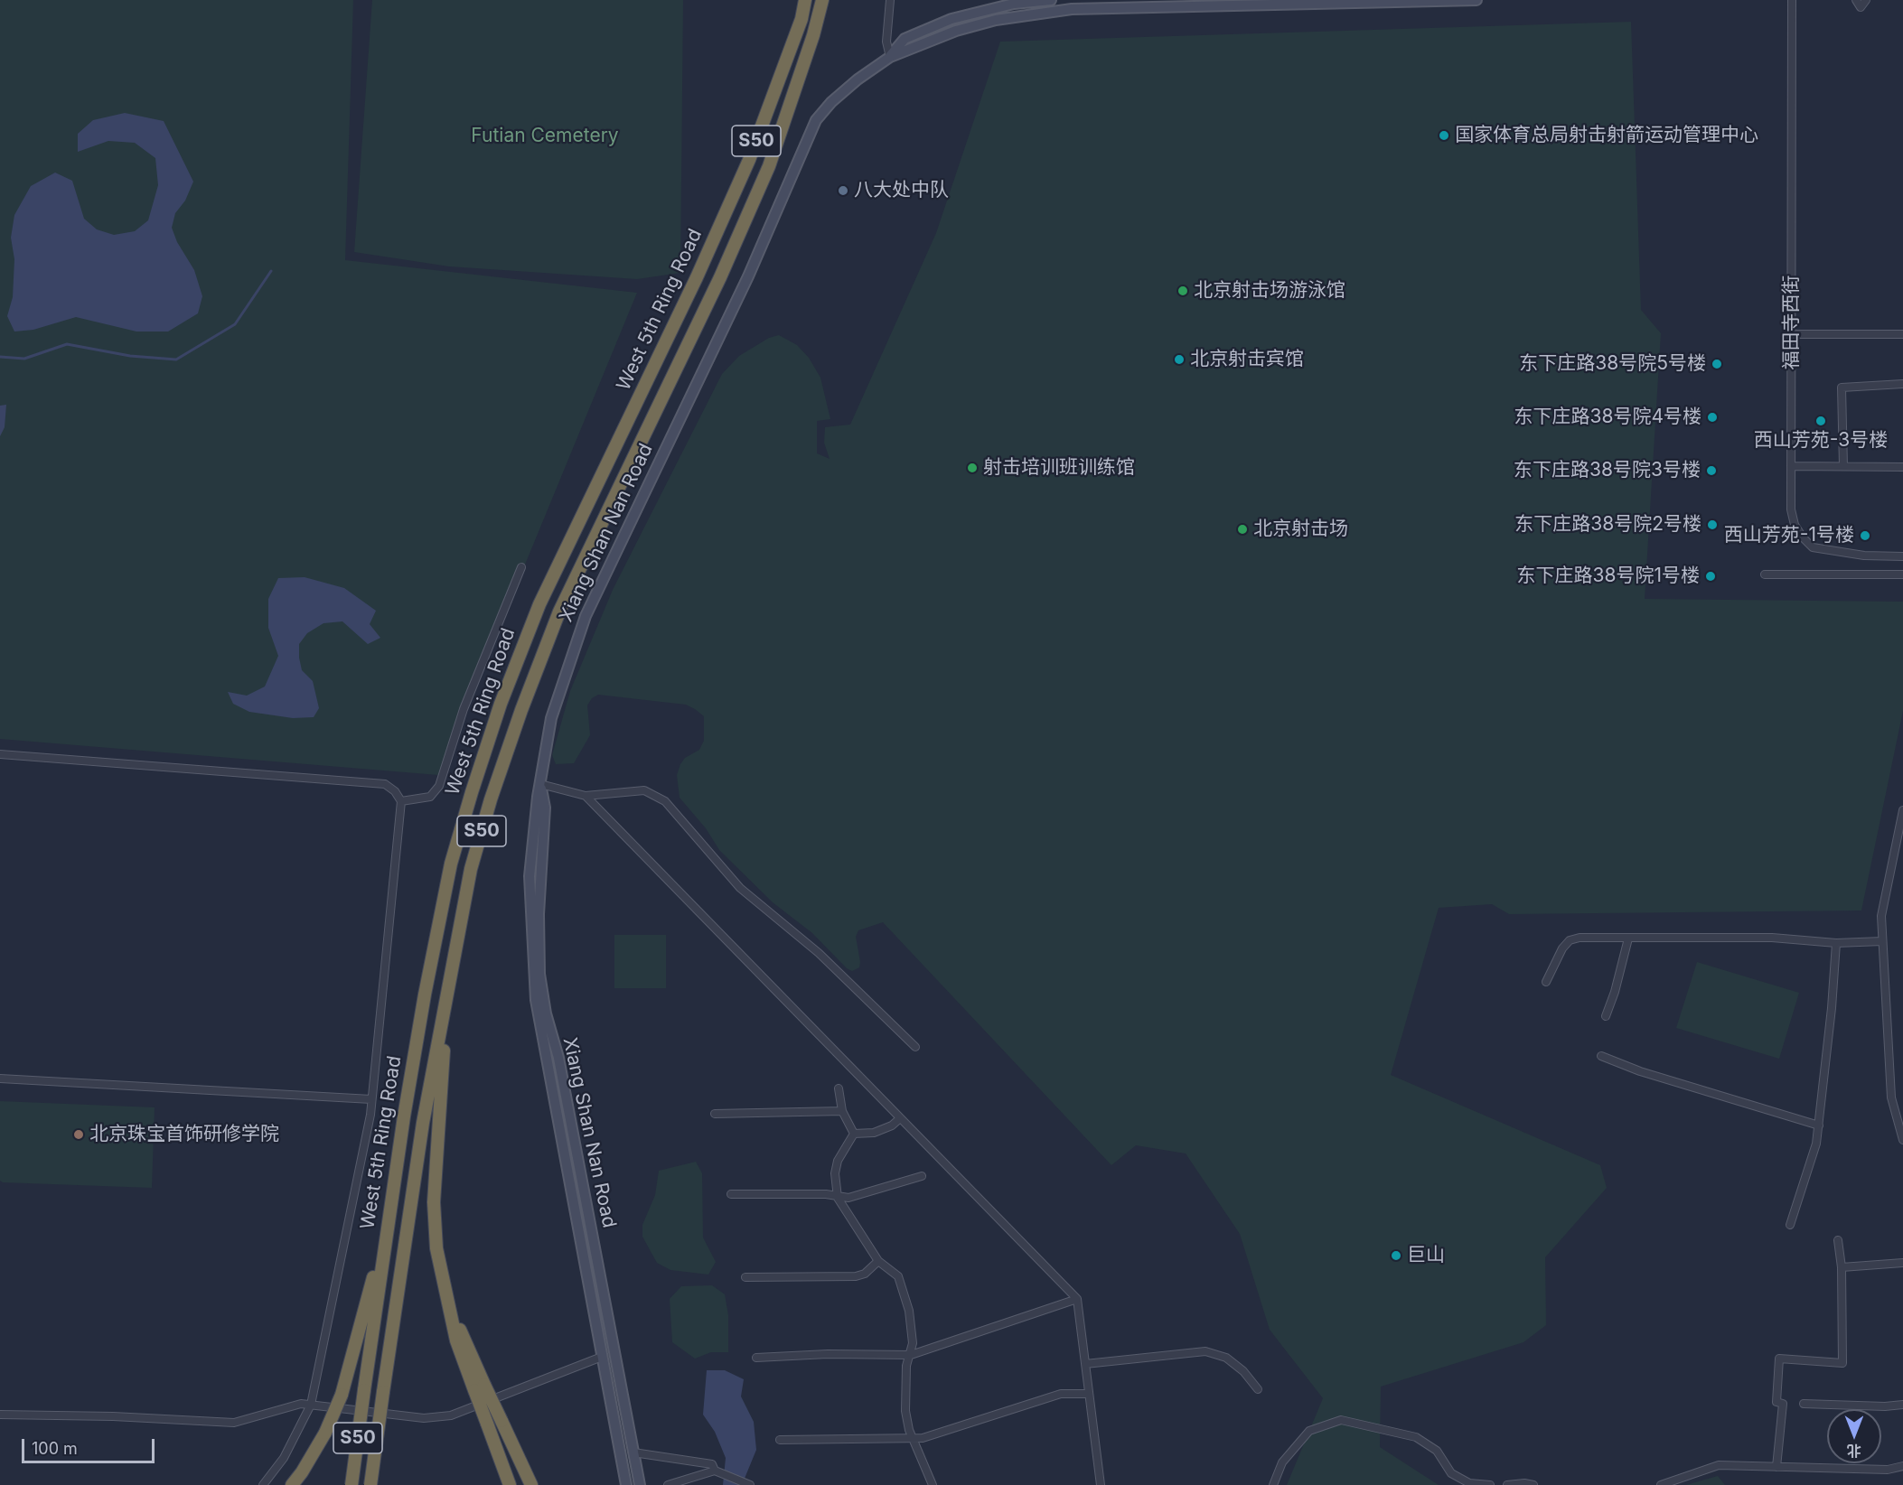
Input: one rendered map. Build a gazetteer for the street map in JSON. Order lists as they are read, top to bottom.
{
  "streets": {
    "highway": ["S50", "West 5th Ring Road"],
    "main road": ["Xiang Shan Nan Road"],
    "street": ["福田寺西街"]
  },
  "parks": ["Futian Cemetery"],
  "places": [
    "国家体育总局射击射箭运动管理中心",
    "八大处中队",
    "北京射击场游泳馆",
    "北京射击宾馆",
    "东下庄路38号院5号楼",
    "东下庄路38号院4号楼",
    "西山芳苑-3号楼",
    "射击培训班训练馆",
    "东下庄路38号院3号楼",
    "东下庄路38号院2号楼",
    "北京射击场",
    "西山芳苑-1号楼",
    "东下庄路38号院1号楼",
    "北京珠宝首饰研修学院",
    "巨山"
  ],
  "scale_bar": "100 m",
  "north": "bottom"
}
